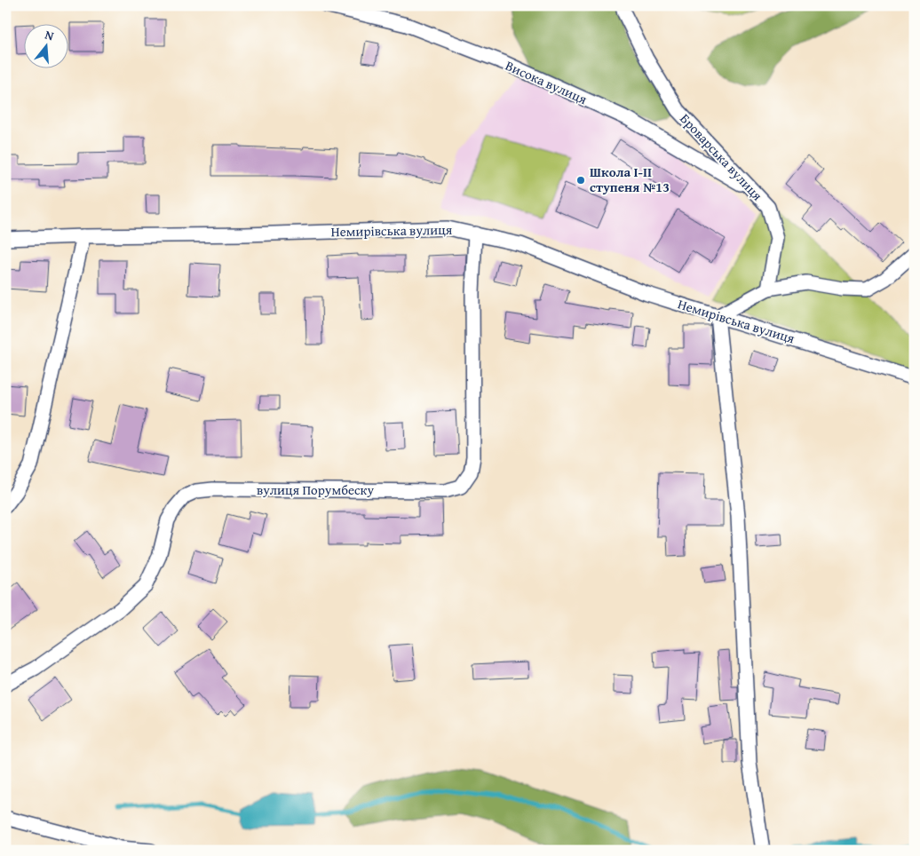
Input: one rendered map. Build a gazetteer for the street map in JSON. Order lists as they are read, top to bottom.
{
  "streets": {
    "street": [
      "Висока вулиця",
      "Броварська вулиця",
      "Немирівська вулиця",
      "вулиця Порумбеску"
    ]
  },
  "crossings": [
    ["Висока вулиця", "Броварська вулиця"],
    ["Немирівська вулиця", "вулиця Порумбеску"]
  ],
  "places": ["Школа I-II ступеня №13"],
  "north": "top"
}
